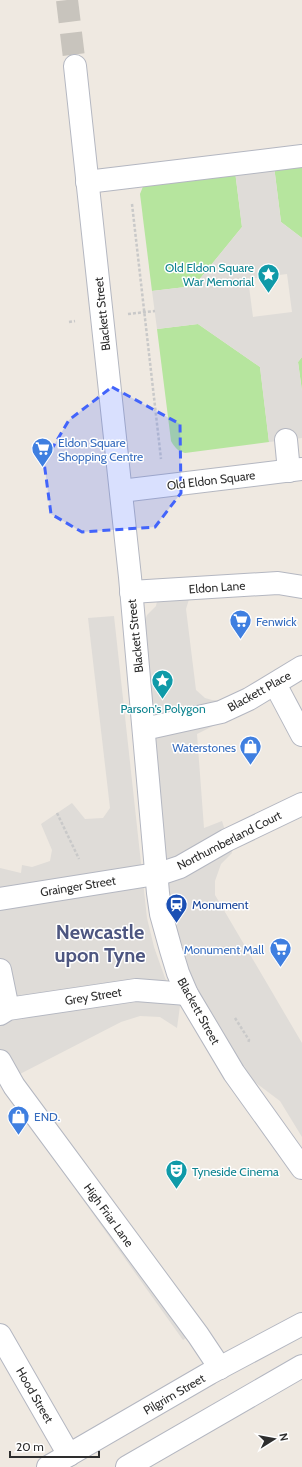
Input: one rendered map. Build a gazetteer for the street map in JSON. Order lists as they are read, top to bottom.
{
  "streets": {
    "street": [
      "Blackett Street",
      "Old Eldon Square",
      "Eldon Lane",
      "Blackett Place",
      "Northumberland Court",
      "Grainger Street",
      "Grey Street",
      "High Friar Lane",
      "Pilgrim Street",
      "Hood Street"
    ]
  },
  "crossings": [
    ["Blackett Street", "Old Eldon Square"],
    ["Blackett Street", "Eldon Lane"],
    ["Blackett Street", "Blackett Place"],
    ["Blackett Street", "Northumberland Court"],
    ["Blackett Street", "Grainger Street"],
    ["Blackett Street", "Grey Street"],
    ["Northumberland Court", "Grainger Street"],
    ["High Friar Lane", "Pilgrim Street"],
    ["Pilgrim Street", "Hood Street"]
  ],
  "districts": ["Newcastle upon Tyne"],
  "places": {
    "place": ["Old Eldon Square War Memorial", "Parson's Polygon"],
    "supermarket": ["Eldon Square Shopping Centre", "Fenwick", "Monument Mall"],
    "shop": ["Waterstones", "END."],
    "station": ["Monument"],
    "theatre": ["Tyneside Cinema"]
  },
  "scale_bar": "20 m",
  "north": "right"
}
